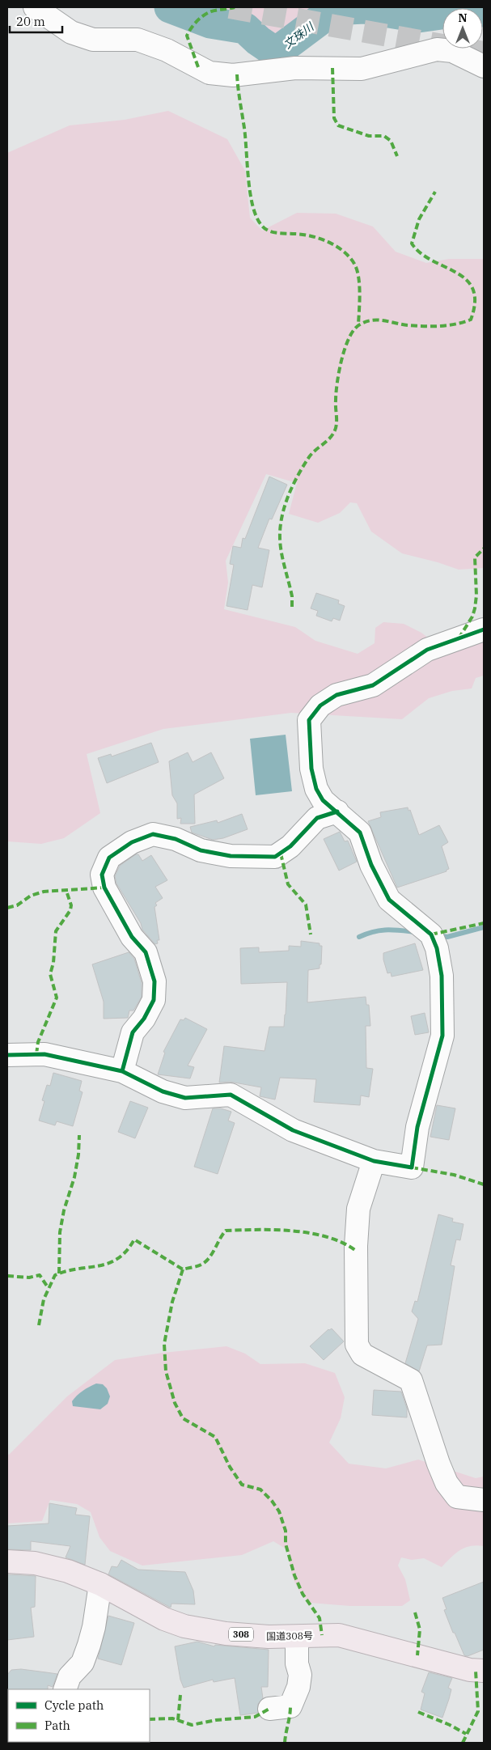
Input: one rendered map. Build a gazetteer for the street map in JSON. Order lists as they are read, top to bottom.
{
  "streets": {
    "highway": ["308", "国道308号"]
  },
  "water": ["文珠川"],
  "legend": ["Cycle path", "Path"],
  "scale_bar": "20 m",
  "north": "top"
}
